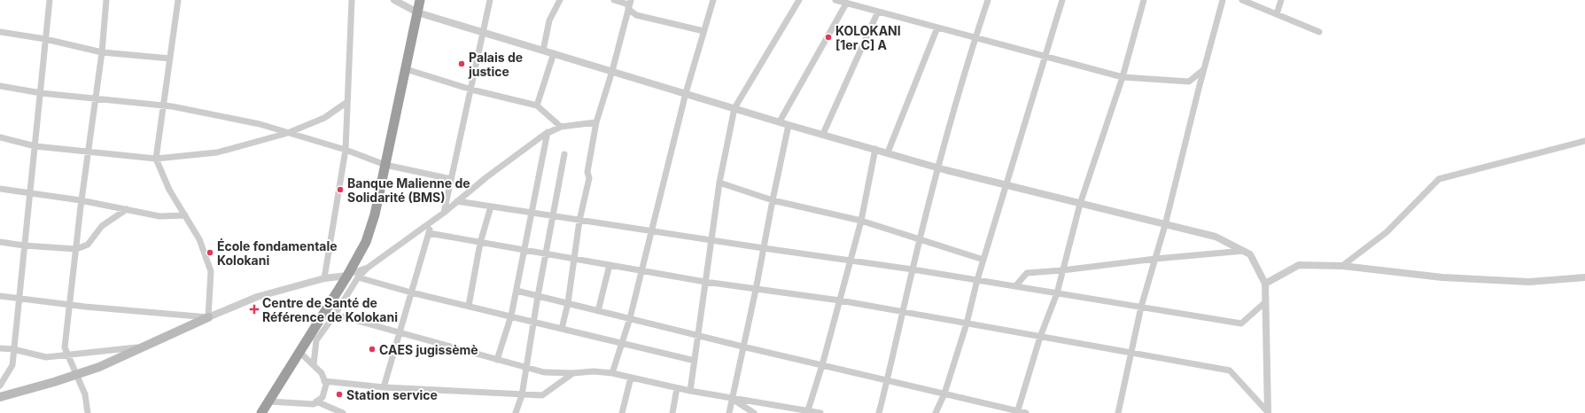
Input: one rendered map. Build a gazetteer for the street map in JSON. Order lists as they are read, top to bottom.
{
  "places": {
    "other": [
      "KOLOKANI [1er C] A",
      "Palais de justice",
      "Banque Malienne de Solidarité (BMS)",
      "École fondamentale Kolokani",
      "CAES jugissèmè",
      "Station service"
    ],
    "health": ["Centre de Santé de Référence de Kolokani"]
  }
}
